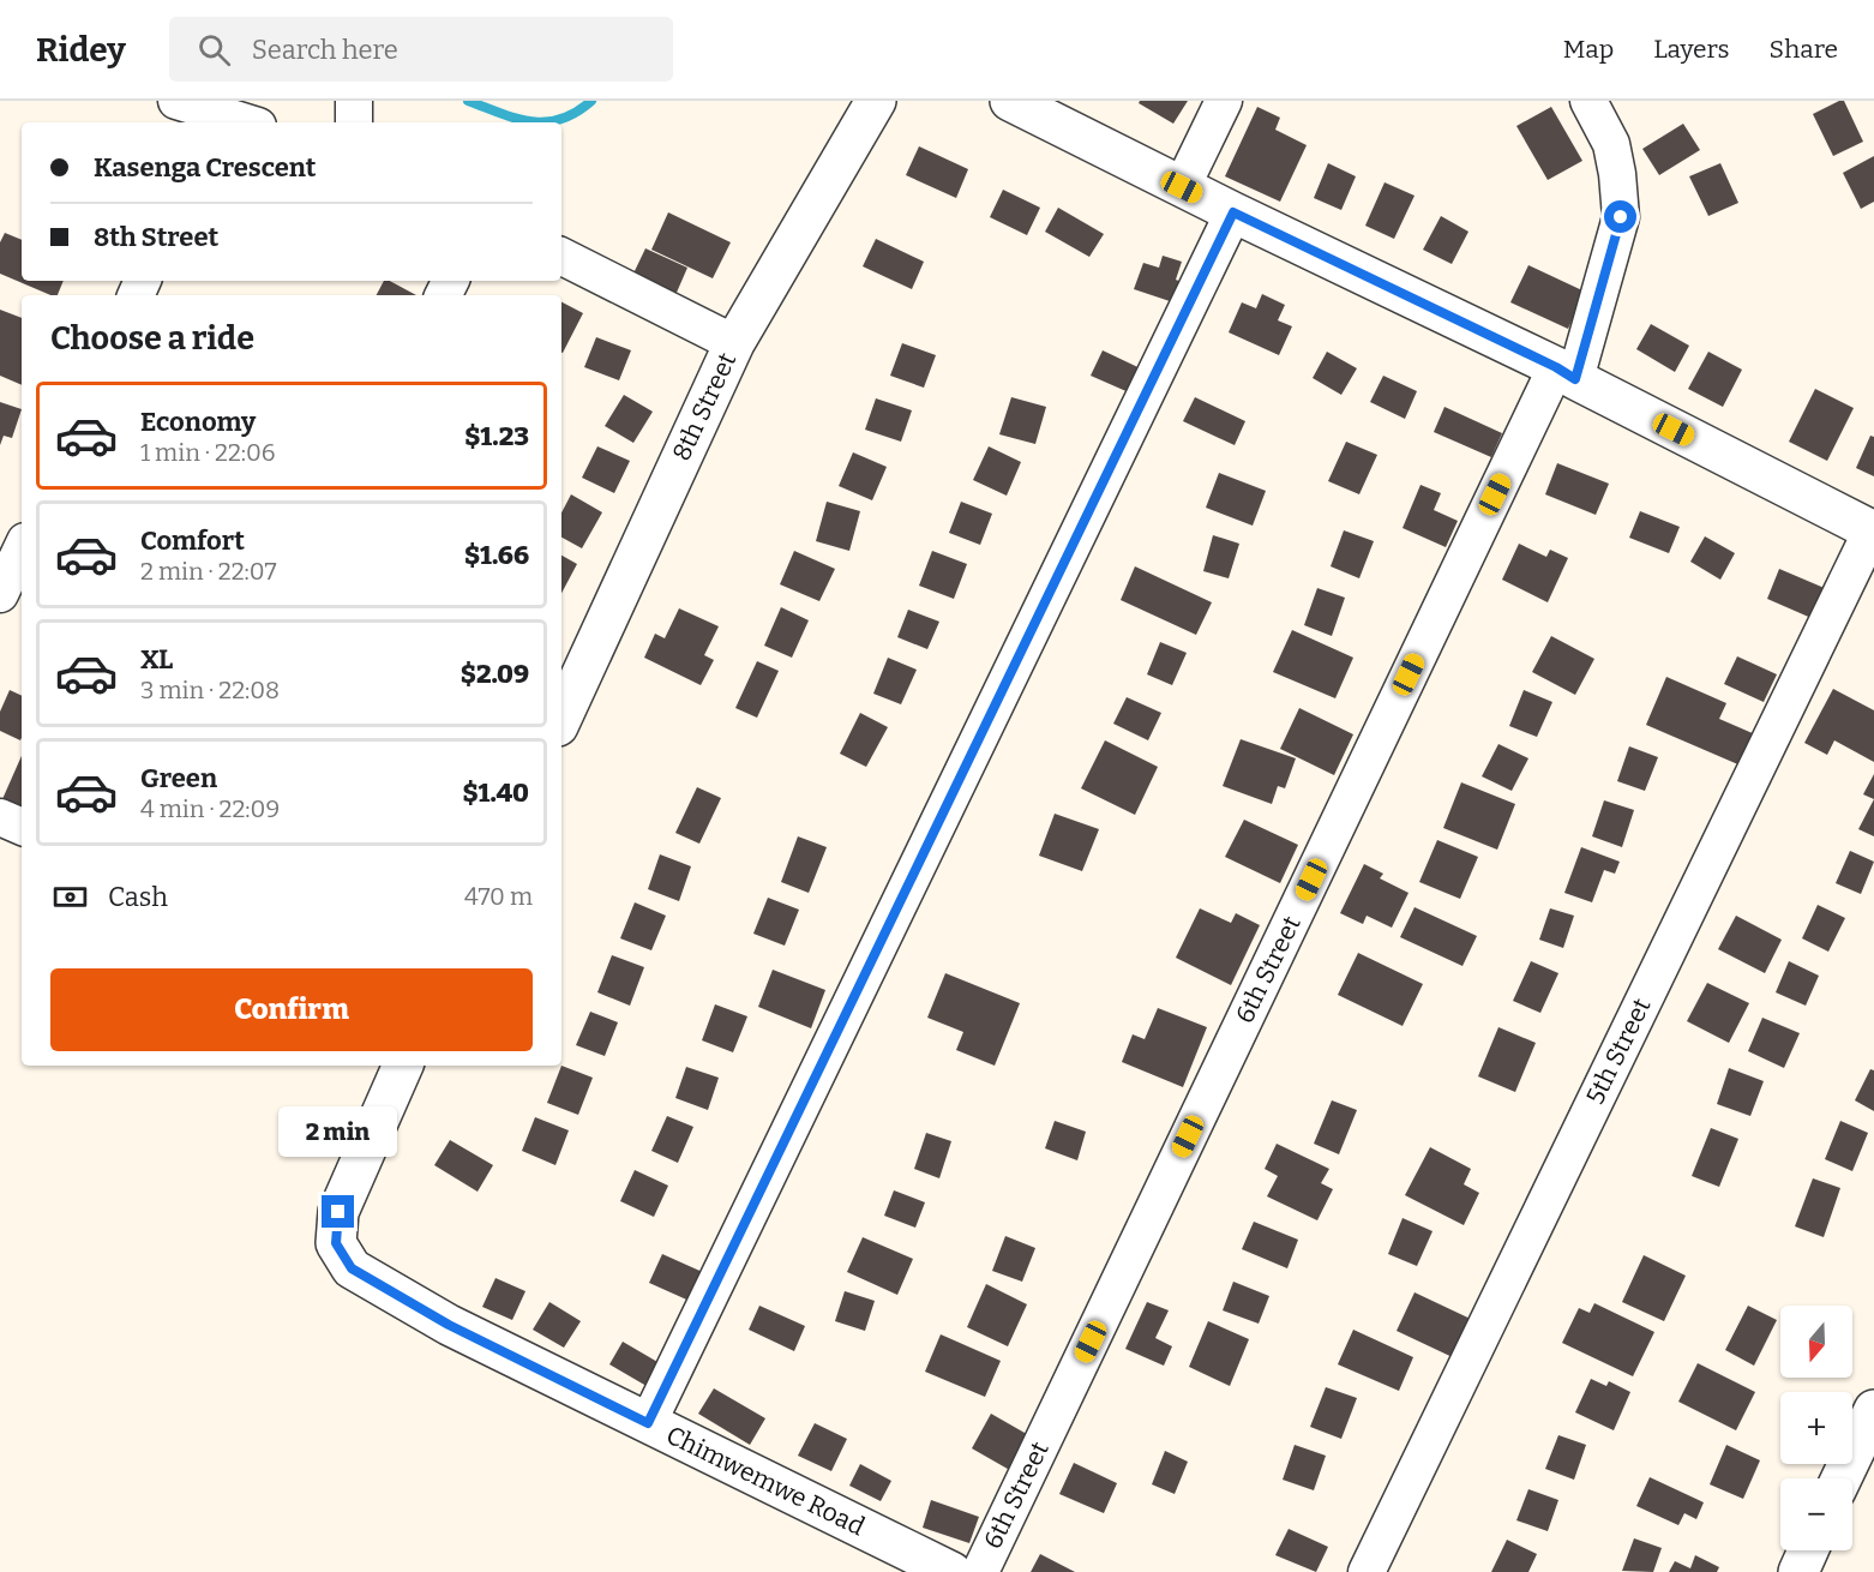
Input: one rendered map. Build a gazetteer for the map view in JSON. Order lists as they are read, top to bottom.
{
  "streets": {
    "street": [
      "8th Street",
      "6th Street",
      "5th Street",
      "Chimwemwe Road"
    ]
  },
  "north": "bottom",
  "page": {
    "header": "Ridey",
    "search": "Search here",
    "nav": ["Map", "Layers", "Share"],
    "banner": ["Kasenga Crescent", "8th Street"],
    "heading": "Choose a ride",
    "list": [
      {
        "name": "Economy",
        "note": "1 min · 22:06",
        "value": "$1.23"
      },
      {
        "name": "Comfort",
        "note": "2 min · 22:07",
        "value": "$1.66"
      },
      {
        "name": "XL",
        "note": "3 min · 22:08",
        "value": "$2.09"
      },
      {
        "name": "Green",
        "note": "4 min · 22:09",
        "value": "$1.40"
      }
    ],
    "pay": ["Cash", "470 m"],
    "buttons": "Confirm",
    "bubble": "2 min",
    "map_buttons": ["+", "−"]
  }
}
